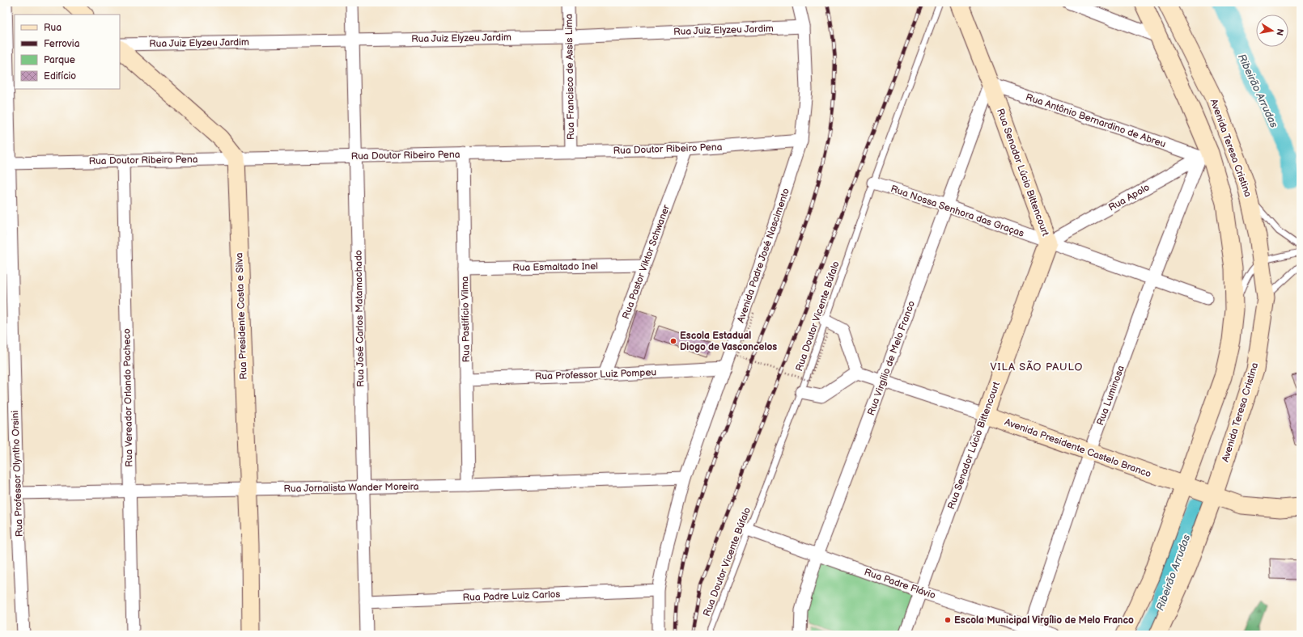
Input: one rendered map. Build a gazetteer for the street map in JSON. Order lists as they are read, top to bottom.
{
  "streets": {
    "main road": [
      "Avenida Teresa Cristina",
      "Rua Senador Lúcio Bittencourt",
      "Rua Presidente Costa e Silva",
      "Avenida Presidente Castelo Branco"
    ],
    "street": [
      "Rua Juiz Elyzeu Jardim",
      "Rua Francisco de Assis Lima",
      "Rua Antônio Bernardino de Abreu",
      "Rua Doutor Ribeiro Pena",
      "Rua Apolo",
      "Rua Nossa Senhora das Graças",
      "Avenida Padre José Nascimento",
      "Rua Pastor Viktor Schwaner",
      "Rua Esmaltado Inel",
      "Rua José Carlos Matamachado",
      "Rua Pastifício Vilma",
      "Rua Virgílio de Melo Franco",
      "Rua Professor Luiz Pompeu",
      "Rua Luminosa",
      "Rua Vereador Orlando Pacheco",
      "Rua Professor Olyntho Orsini",
      "Rua Jornalista Wander Moreira",
      "Rua Padre Flávio",
      "Rua Padre Luiz Carlos"
    ],
    "lane": ["Rua Doutor Vicente Búfalo"]
  },
  "crossings": [
    ["Rua Juiz Elyzeu Jardim", "Rua Francisco de Assis Lima"],
    ["Rua Juiz Elyzeu Jardim", "Avenida Padre José Nascimento"],
    ["Rua Juiz Elyzeu Jardim", "Rua José Carlos Matamachado"],
    ["Rua Francisco de Assis Lima", "Rua Doutor Ribeiro Pena"],
    ["Rua Antônio Bernardino de Abreu", "Rua Senador Lúcio Bittencourt"],
    ["Rua Antônio Bernardino de Abreu", "Rua Apolo"],
    ["Rua Antônio Bernardino de Abreu", "Rua Virgílio de Melo Franco"],
    ["Rua Antônio Bernardino de Abreu", "Rua Luminosa"],
    ["Avenida Teresa Cristina", "Avenida Presidente Castelo Branco"],
    ["Rua Doutor Ribeiro Pena", "Avenida Padre José Nascimento"],
    ["Rua Doutor Ribeiro Pena", "Rua Pastor Viktor Schwaner"],
    ["Rua Doutor Ribeiro Pena", "Rua Presidente Costa e Silva"],
    ["Rua Doutor Ribeiro Pena", "Rua José Carlos Matamachado"],
    ["Rua Doutor Ribeiro Pena", "Rua Pastifício Vilma"],
    ["Rua Doutor Ribeiro Pena", "Rua Vereador Orlando Pacheco"],
    ["Rua Doutor Ribeiro Pena", "Rua Professor Olyntho Orsini"],
    ["Rua Senador Lúcio Bittencourt", "Rua Apolo"],
    ["Rua Senador Lúcio Bittencourt", "Rua Nossa Senhora das Graças"],
    ["Rua Senador Lúcio Bittencourt", "Rua Virgílio de Melo Franco"],
    ["Rua Senador Lúcio Bittencourt", "Avenida Presidente Castelo Branco"],
    ["Rua Senador Lúcio Bittencourt", "Rua Padre Flávio"],
    ["Rua Apolo", "Rua Nossa Senhora das Graças"],
    ["Rua Apolo", "Rua Luminosa"],
    ["Rua Nossa Senhora das Graças", "Rua Doutor Vicente Búfalo"],
    ["Rua Nossa Senhora das Graças", "Rua Virgílio de Melo Franco"],
    ["Rua Nossa Senhora das Graças", "Rua Luminosa"],
    ["Avenida Padre José Nascimento", "Rua Professor Luiz Pompeu"],
    ["Avenida Padre José Nascimento", "Rua Jornalista Wander Moreira"],
    ["Avenida Padre José Nascimento", "Rua Padre Luiz Carlos"],
    ["Rua Pastor Viktor Schwaner", "Rua Esmaltado Inel"],
    ["Rua Pastor Viktor Schwaner", "Rua Professor Luiz Pompeu"],
    ["Rua Esmaltado Inel", "Rua Pastifício Vilma"],
    ["Rua Presidente Costa e Silva", "Rua Jornalista Wander Moreira"],
    ["Rua Doutor Vicente Búfalo", "Rua Padre Flávio"],
    ["Rua José Carlos Matamachado", "Rua Jornalista Wander Moreira"],
    ["Rua José Carlos Matamachado", "Rua Padre Luiz Carlos"],
    ["Rua Pastifício Vilma", "Rua Professor Luiz Pompeu"],
    ["Rua Pastifício Vilma", "Rua Jornalista Wander Moreira"],
    ["Rua Virgílio de Melo Franco", "Avenida Presidente Castelo Branco"],
    ["Rua Virgílio de Melo Franco", "Rua Padre Flávio"],
    ["Rua Luminosa", "Avenida Presidente Castelo Branco"],
    ["Rua Luminosa", "Rua Padre Flávio"],
    ["Rua Vereador Orlando Pacheco", "Rua Jornalista Wander Moreira"],
    ["Rua Professor Olyntho Orsini", "Rua Jornalista Wander Moreira"]
  ],
  "districts": ["VILA SÃO PAULO"],
  "water": ["Ribeirão Arrudas"],
  "places": ["Escola Estadual Diogo de Vasconcelos", "Escola Municipal Virgílio de Melo Franco"],
  "legend": [
    "Rua",
    "Ferrovia",
    "Parque",
    "Edifício"
  ],
  "north": "right"
}
